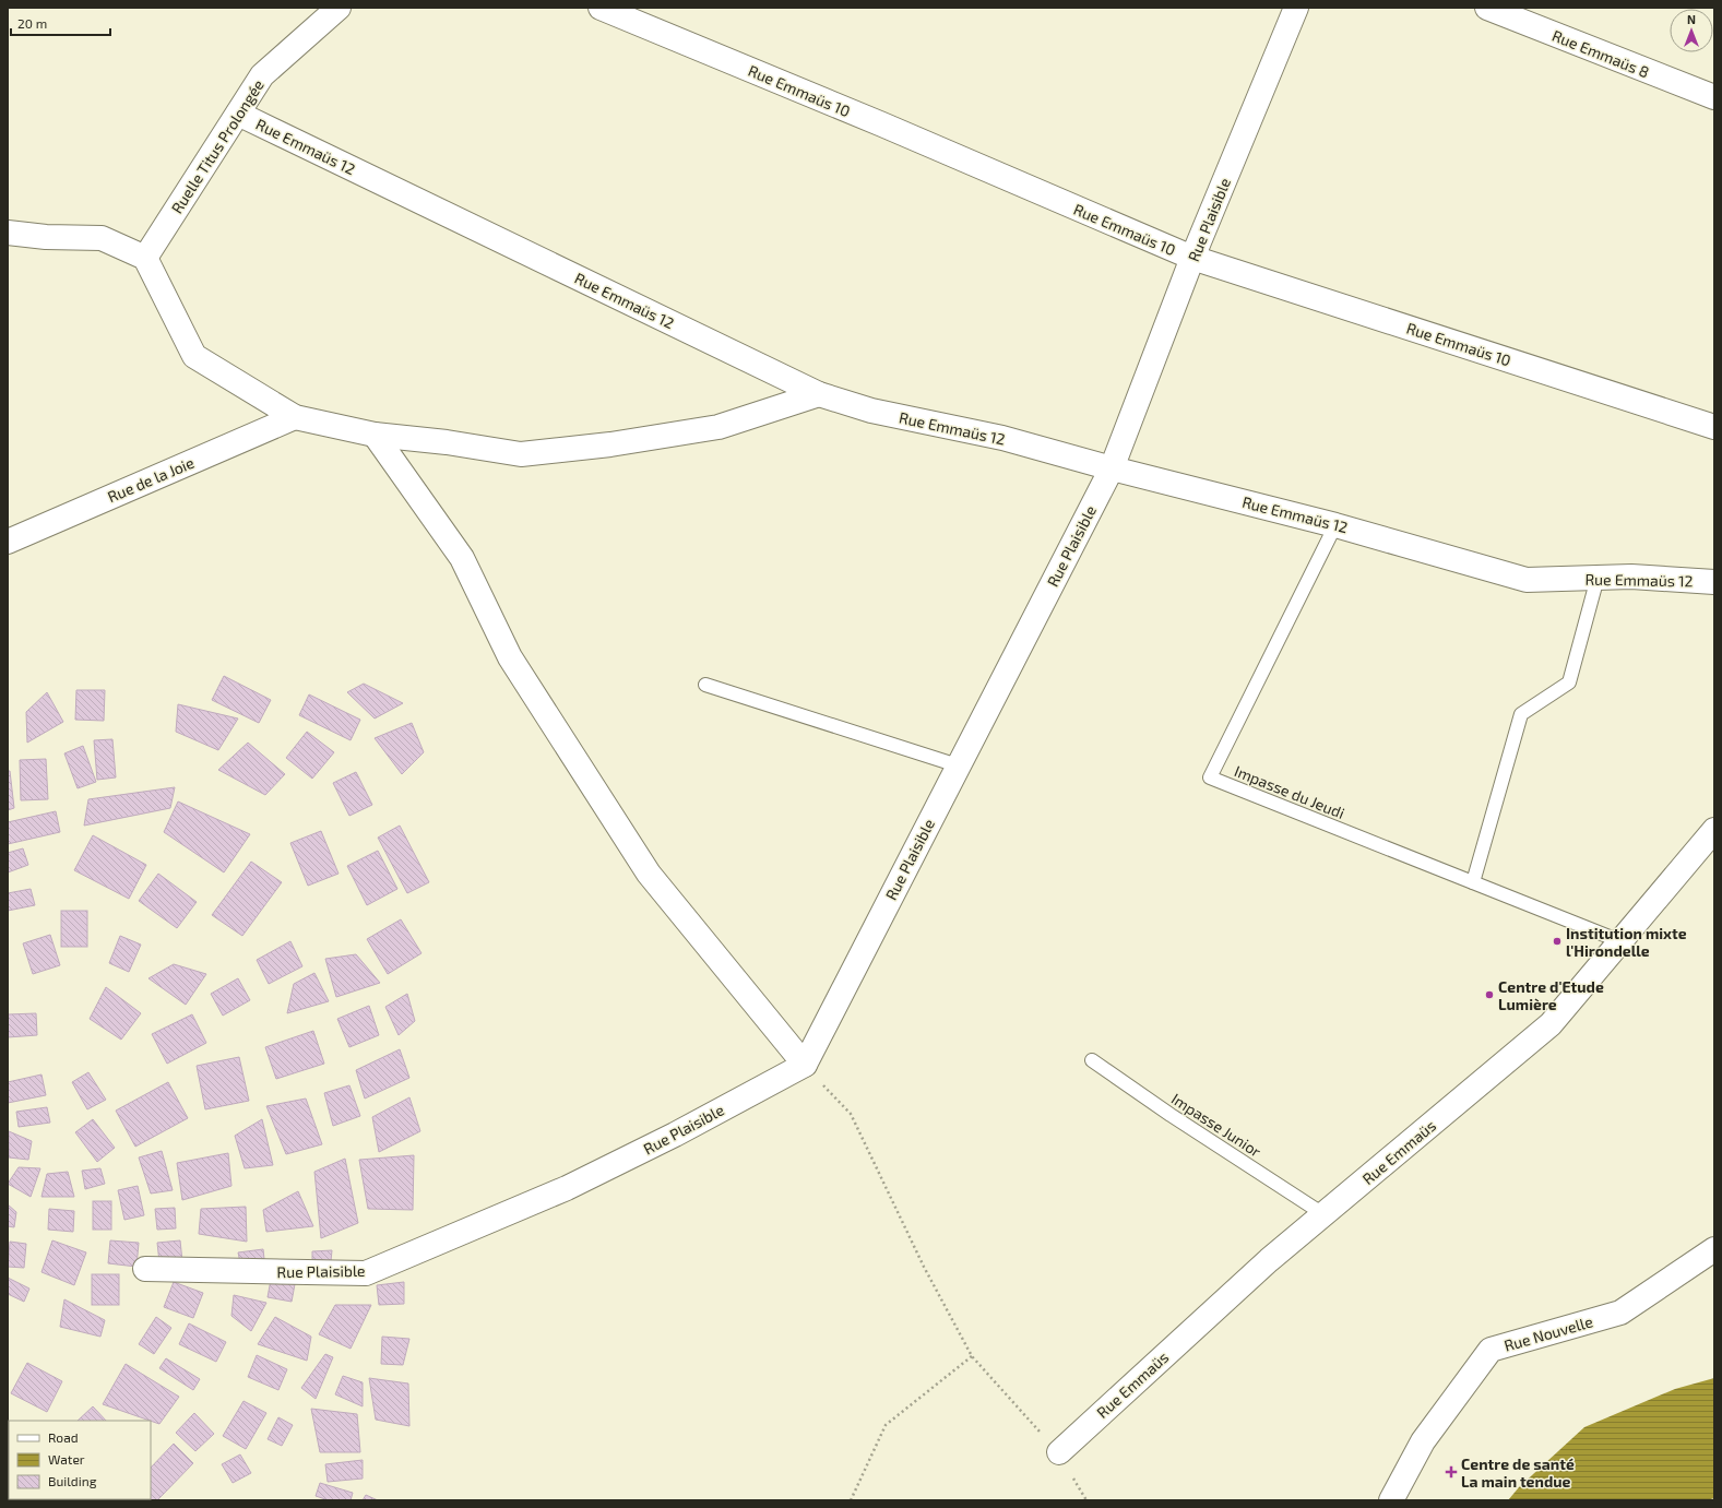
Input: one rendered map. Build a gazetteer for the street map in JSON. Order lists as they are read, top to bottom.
{
  "streets": {
    "street": [
      "Rue Emmaüs 8",
      "Rue Emmaüs 10",
      "Ruelle Titus Prolongée",
      "Rue Emmaüs 12",
      "Rue Plaisible",
      "Rue de la Joie",
      "Rue Emmaüs",
      "Rue Nouvelle"
    ],
    "lane": ["Impasse du Jeudi", "Impasse Junior"]
  },
  "crossings": [
    ["Rue Emmaüs 10", "Rue Plaisible"],
    ["Ruelle Titus Prolongée", "Rue Emmaüs 12"],
    ["Rue Emmaüs 12", "Rue Plaisible"],
    ["Rue Emmaüs 12", "Impasse du Jeudi"],
    ["Impasse du Jeudi", "Rue Emmaüs"],
    ["Impasse Junior", "Rue Emmaüs"]
  ],
  "places": {
    "other": ["Institution mixte l'Hirondelle", "Centre d'Etude Lumière"],
    "health": ["Centre de santé La main tendue"]
  },
  "legend": ["Road", "Water", "Building"],
  "scale_bar": "20 m",
  "north": "top"
}
